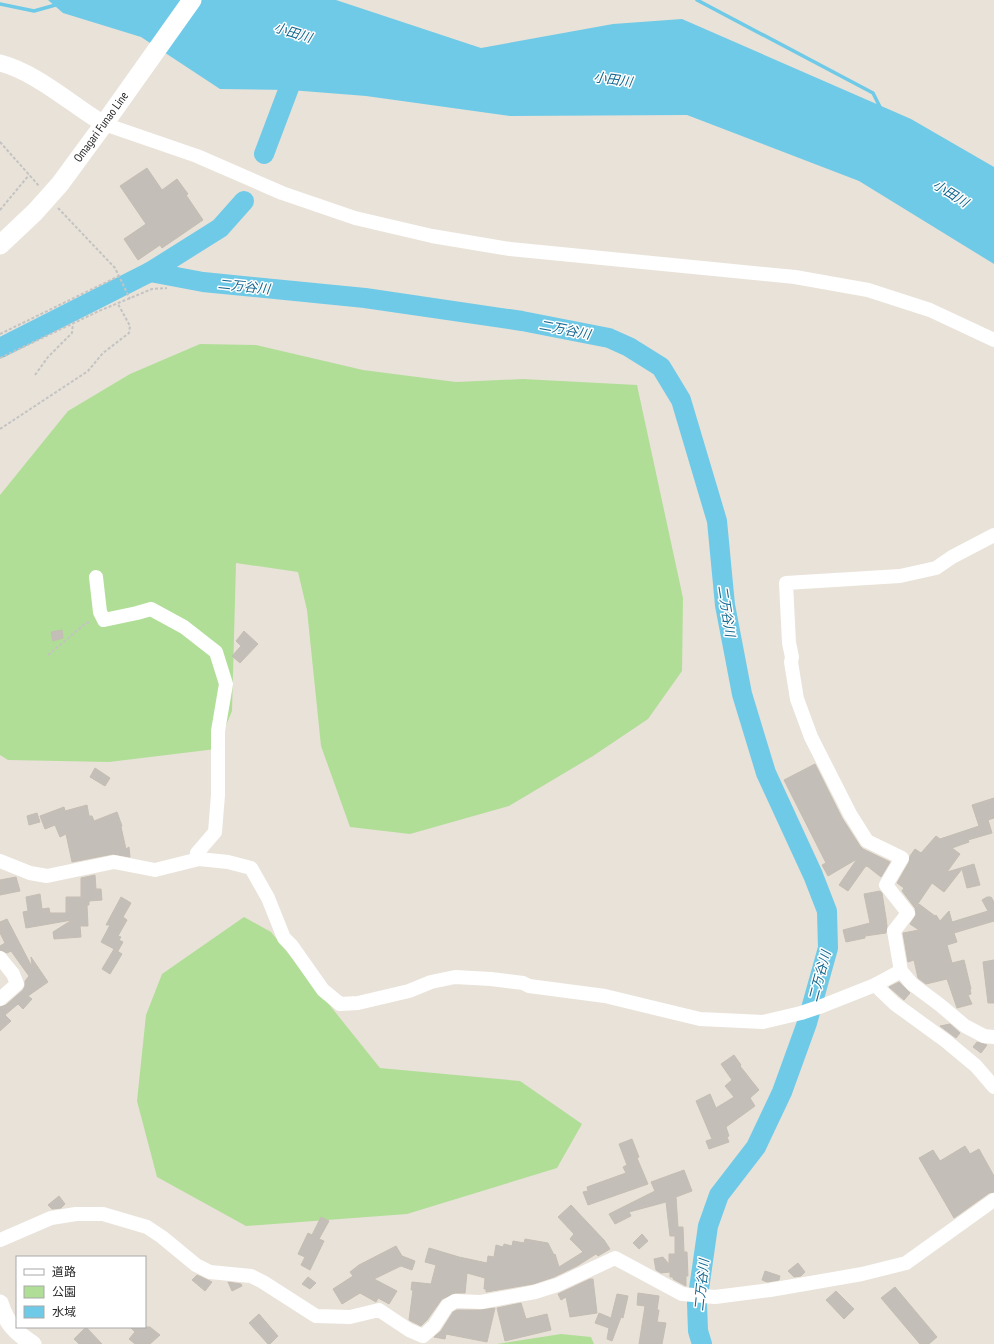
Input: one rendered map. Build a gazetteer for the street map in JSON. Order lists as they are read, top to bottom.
{
  "streets": {
    "main road": ["Omagari Funao Line"]
  },
  "water": ["小田川", "二万谷川"],
  "legend": ["道路", "公園", "水域"]
}
